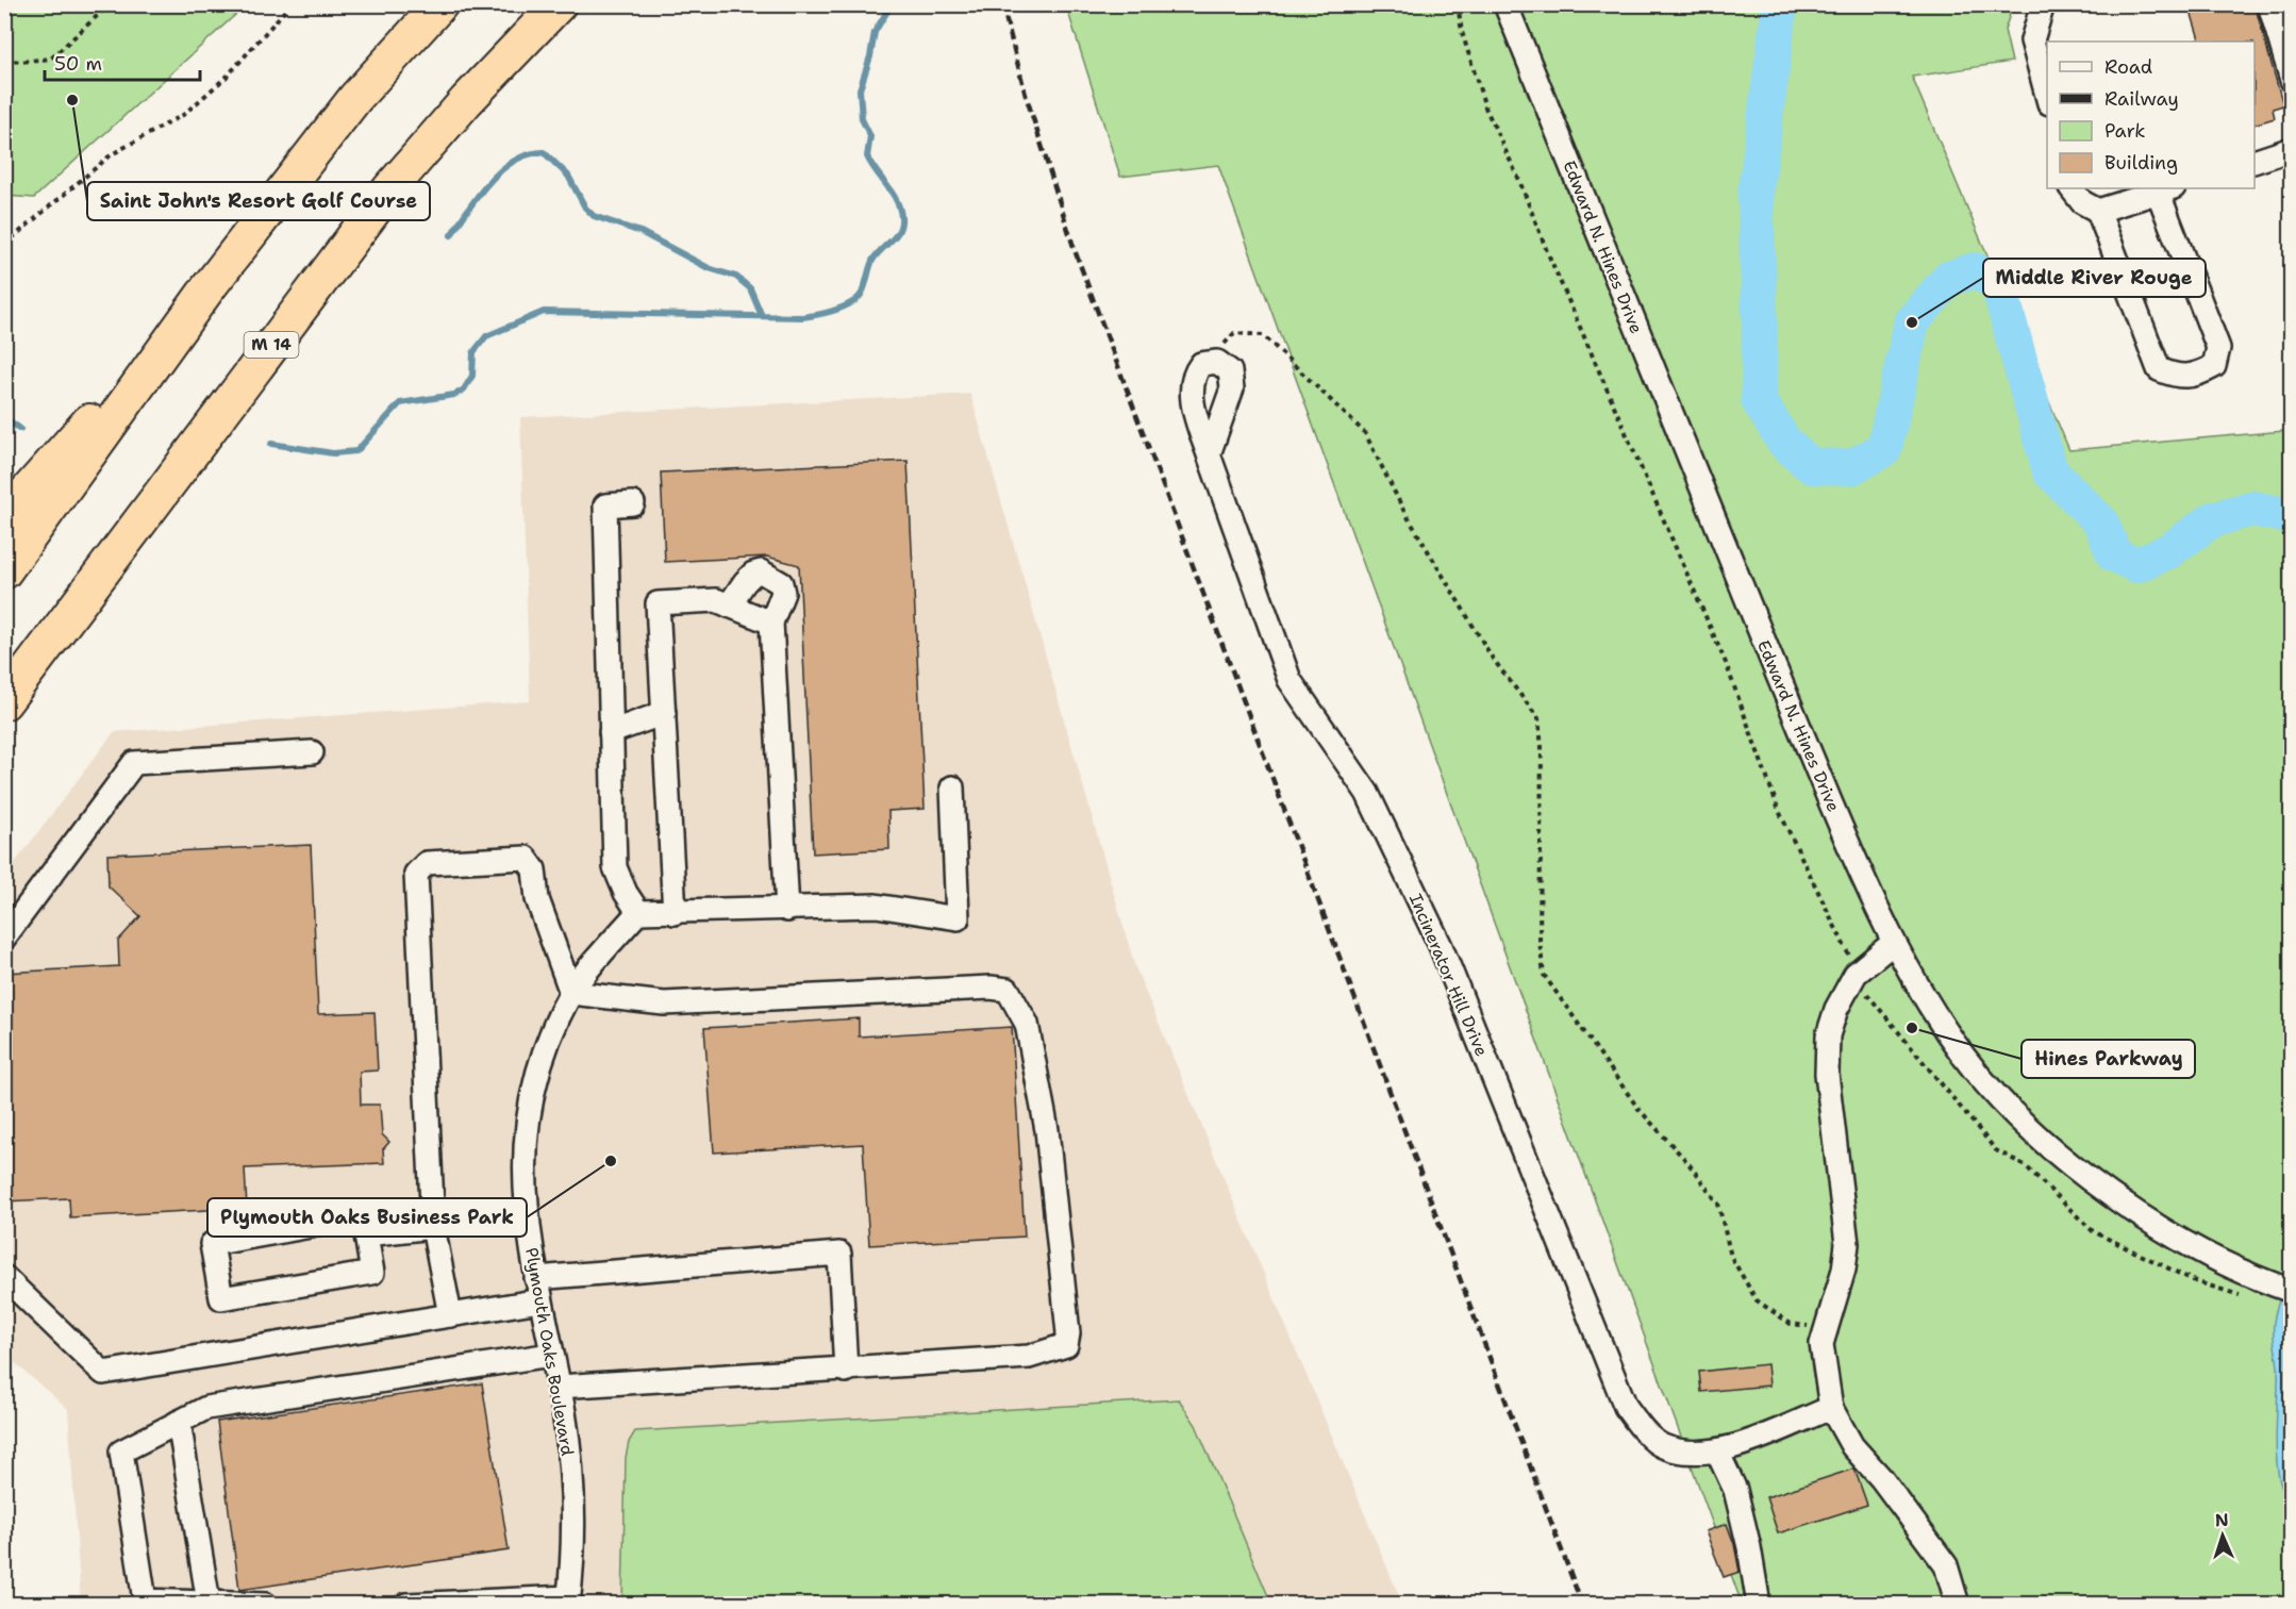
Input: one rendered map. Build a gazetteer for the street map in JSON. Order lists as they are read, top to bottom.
{
  "streets": {
    "highway": ["M 14"],
    "street": ["Edward N. Hines Drive", "Incinerator Hill Drive", "Plymouth Oaks Boulevard"]
  },
  "places": [
    "Saint John's Resort Golf Course",
    "Middle River Rouge",
    "Hines Parkway",
    "Plymouth Oaks Business Park"
  ],
  "legend": [
    "Road",
    "Railway",
    "Park",
    "Building"
  ],
  "scale_bar": "50 m",
  "north": "top"
}
